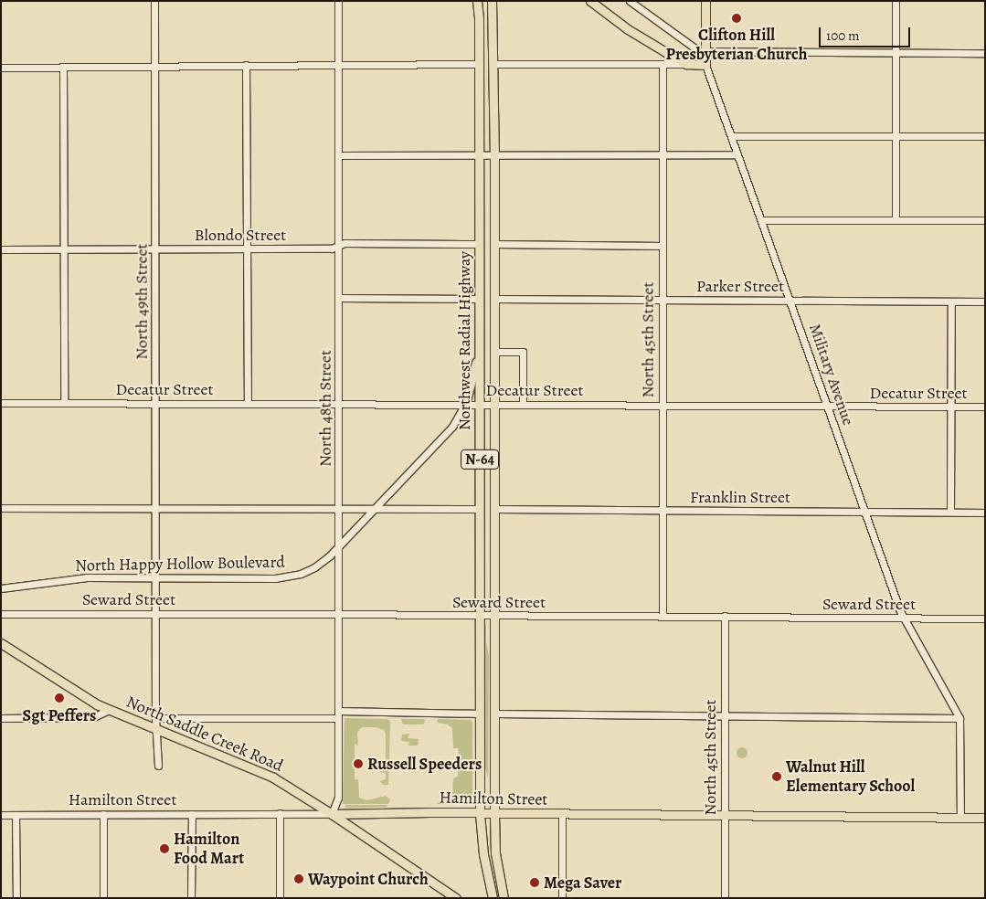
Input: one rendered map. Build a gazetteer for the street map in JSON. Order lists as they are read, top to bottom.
{
  "streets": {
    "main road": [
      "Northwest Radial Highway",
      "N-64",
      "North Saddle Creek Road",
      "Hamilton Street"
    ],
    "street": [
      "Blondo Street",
      "Parker Street",
      "North 49th Street",
      "North 45th Street",
      "Military Avenue",
      "Decatur Street",
      "North 48th Street",
      "Franklin Street",
      "North Happy Hollow Boulevard",
      "Seward Street"
    ]
  },
  "crossings": [
    ["Blondo Street", "North 49th Street"],
    ["Blondo Street", "Northwest Radial Highway"],
    ["Blondo Street", "North 48th Street"],
    ["Parker Street", "North 45th Street"],
    ["Parker Street", "Northwest Radial Highway"],
    ["Parker Street", "Military Avenue"],
    ["North 49th Street", "Decatur Street"],
    ["North 49th Street", "North Happy Hollow Boulevard"],
    ["North 49th Street", "Seward Street"],
    ["North 49th Street", "North Saddle Creek Road"],
    ["North 45th Street", "Decatur Street"],
    ["North 45th Street", "Franklin Street"],
    ["North 45th Street", "Seward Street"],
    ["North 45th Street", "Hamilton Street"],
    ["Northwest Radial Highway", "Decatur Street"],
    ["Northwest Radial Highway", "Franklin Street"],
    ["Northwest Radial Highway", "Seward Street"],
    ["Northwest Radial Highway", "Hamilton Street"],
    ["Military Avenue", "Decatur Street"],
    ["Military Avenue", "Franklin Street"],
    ["Military Avenue", "Seward Street"],
    ["Military Avenue", "Hamilton Street"],
    ["Decatur Street", "North 48th Street"],
    ["Decatur Street", "North Happy Hollow Boulevard"],
    ["North 48th Street", "North Happy Hollow Boulevard"],
    ["North 48th Street", "Seward Street"],
    ["North 48th Street", "North Saddle Creek Road"],
    ["North 48th Street", "Hamilton Street"],
    ["North Saddle Creek Road", "Hamilton Street"]
  ],
  "places": [
    "Clifton Hill Presbyterian Church",
    "Sgt Peffers",
    "Russell Speeders",
    "Walnut Hill Elementary School",
    "Hamilton Food Mart",
    "Waypoint Church",
    "Mega Saver"
  ],
  "scale_bar": "100 m"
}
